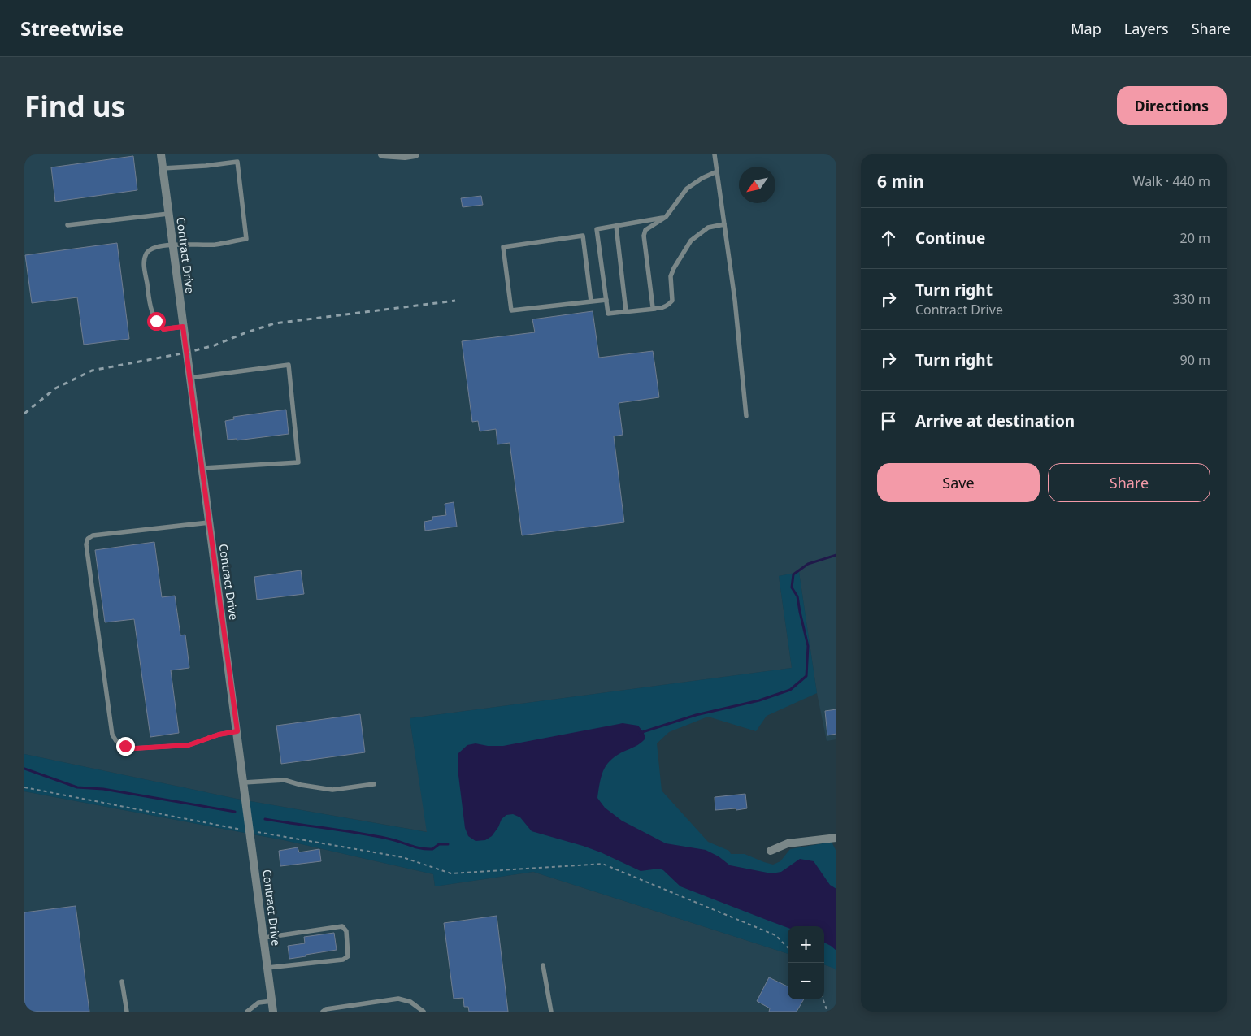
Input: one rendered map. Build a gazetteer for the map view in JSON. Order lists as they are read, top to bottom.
{
  "streets": {
    "street": ["Contract Drive"]
  },
  "north": "bottom left",
  "page": {
    "header": "Streetwise",
    "nav": ["Map", "Layers", "Share"],
    "buttons": [
      "Directions",
      ["Save", "Share"]
    ],
    "title": "Find us",
    "heading": ["6 min", "Walk · 440 m"],
    "list": [
      ["Continue", "20 m"],
      ["Turn right", "Contract Drive", "330 m"],
      ["Turn right", "90 m"],
      "Arrive at destination"
    ],
    "map_buttons": ["+", "−"]
  }
}
